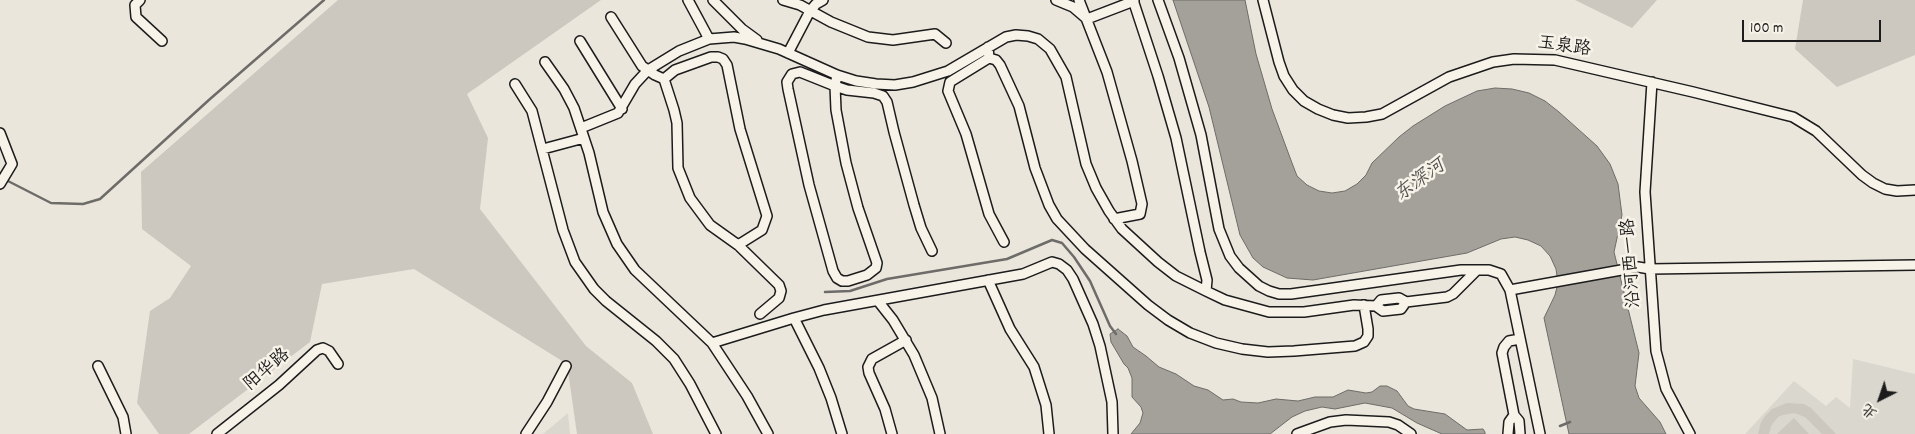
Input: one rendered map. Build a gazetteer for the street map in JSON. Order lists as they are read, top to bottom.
{
  "streets": {
    "street": ["玉泉路", "沿河西一路", "阳华路"]
  },
  "crossings": [
    ["玉泉路", "沿河西一路"]
  ],
  "water": ["东深河"],
  "scale_bar": "100 m",
  "north": "bottom left"
}
